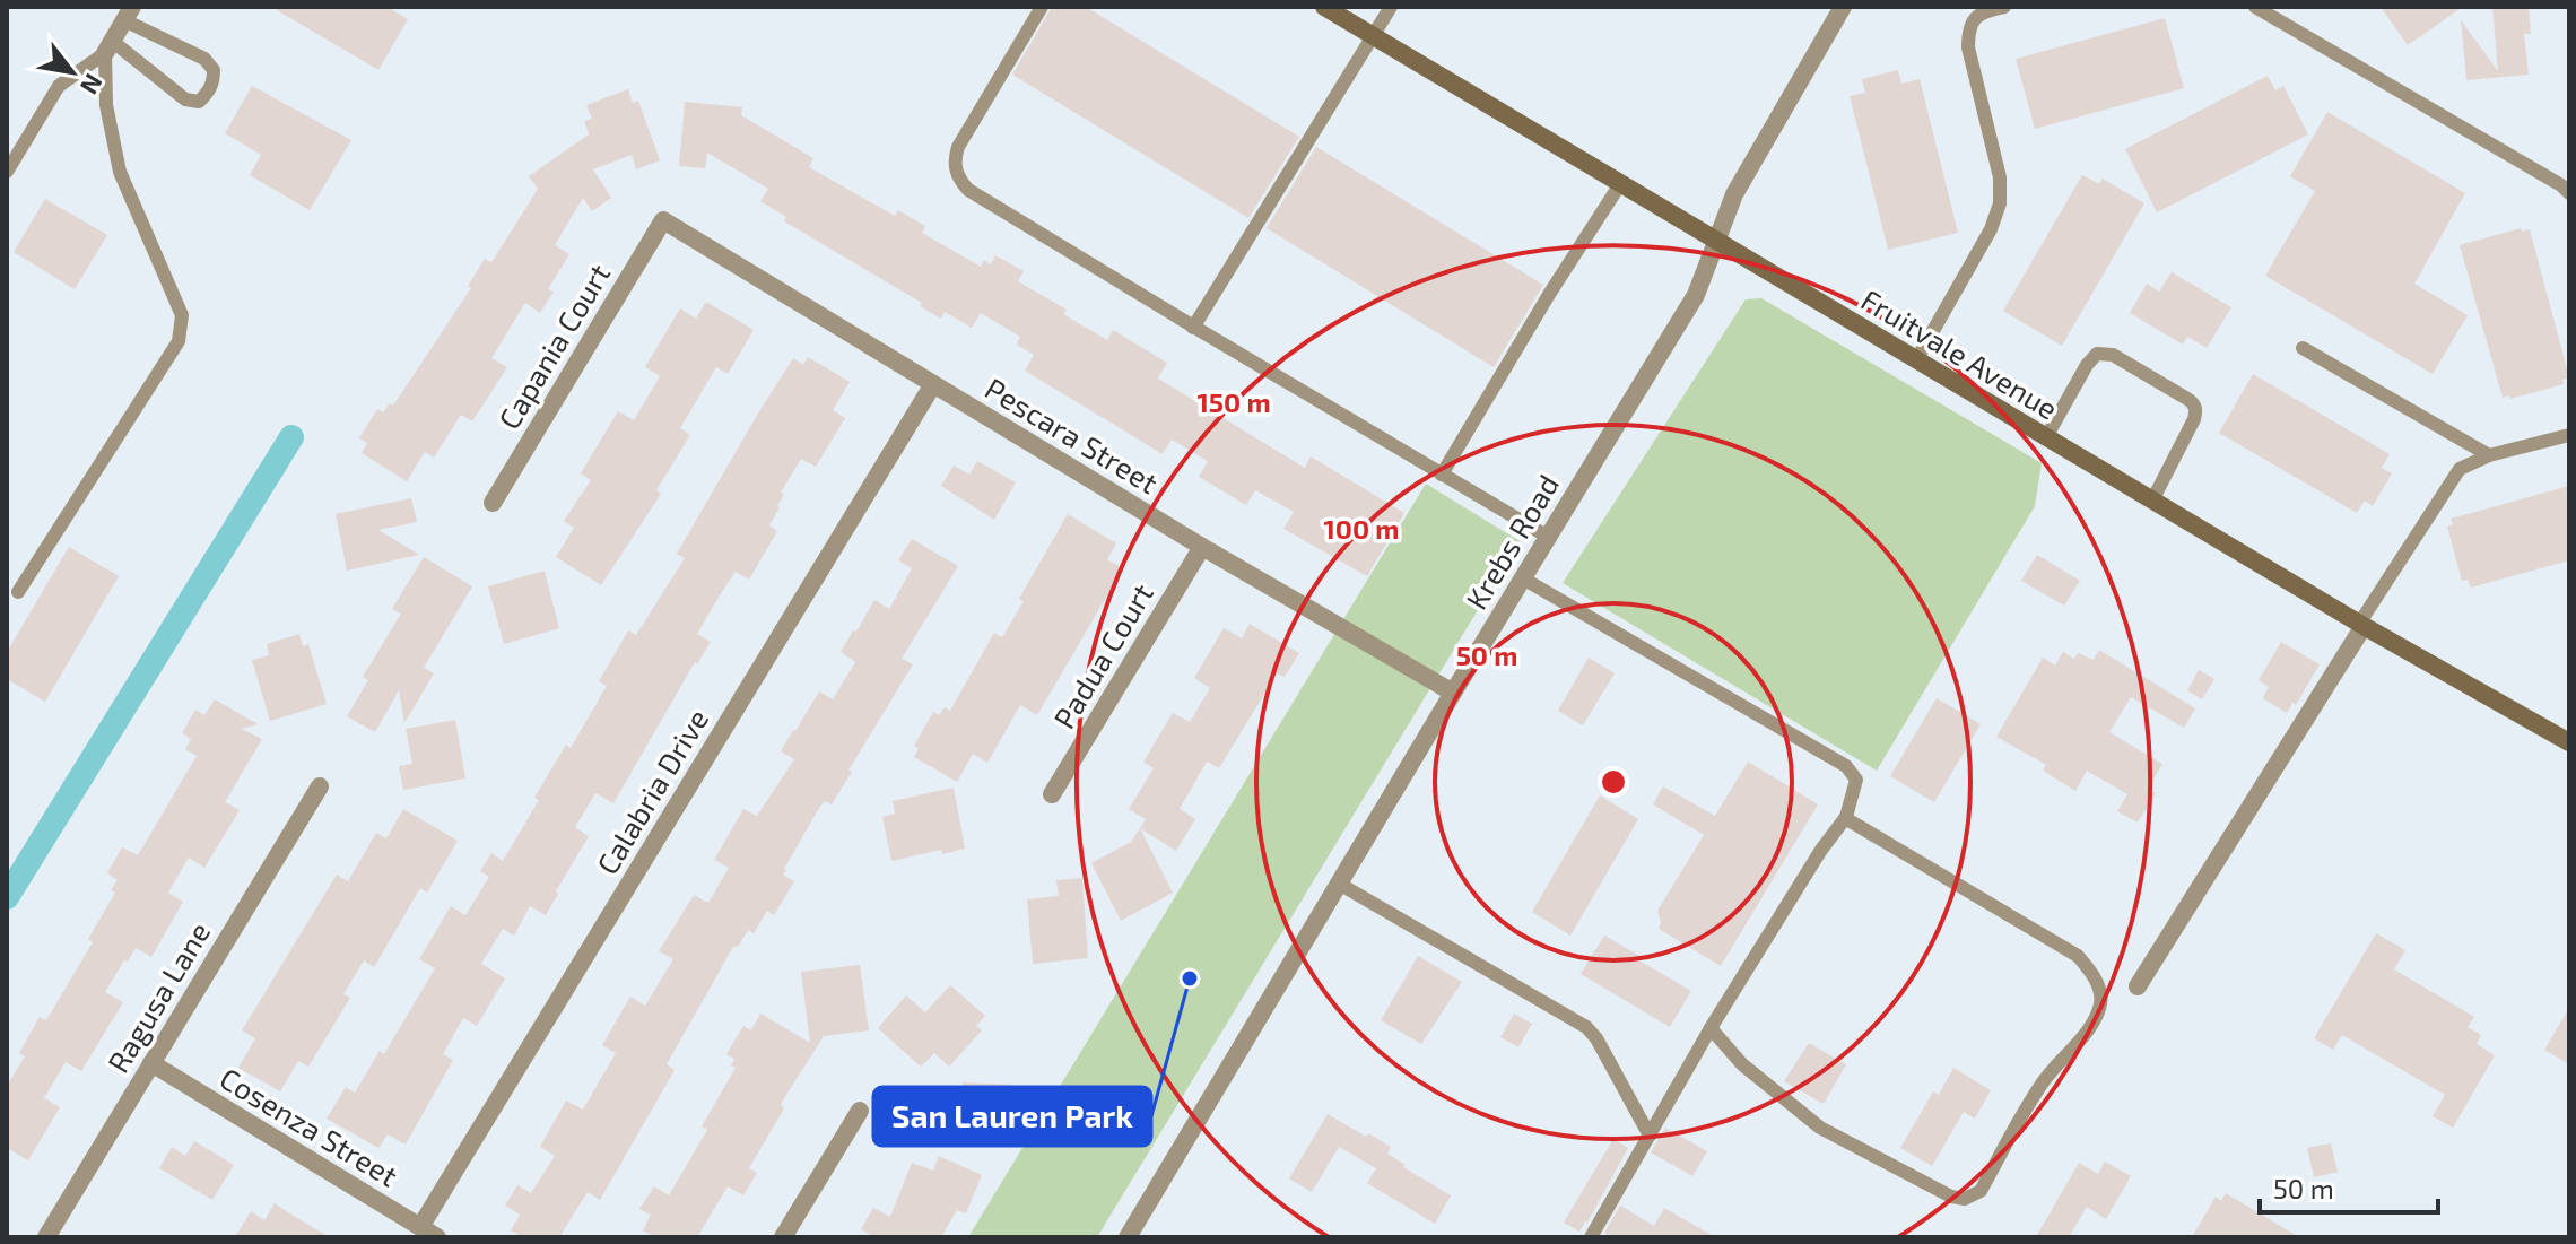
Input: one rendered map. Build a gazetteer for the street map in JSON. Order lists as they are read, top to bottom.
{
  "streets": {
    "main road": ["Fruitvale Avenue"],
    "street": [
      "Capania Court",
      "Pescara Street",
      "Krebs Road",
      "Padua Court",
      "Calabria Drive",
      "Ragusa Lane",
      "Cosenza Street"
    ]
  },
  "crossings": [
    ["Capania Court", "Pescara Street"],
    ["Fruitvale Avenue", "Krebs Road"],
    ["Pescara Street", "Krebs Road"],
    ["Pescara Street", "Padua Court"],
    ["Pescara Street", "Calabria Drive"],
    ["Calabria Drive", "Cosenza Street"],
    ["Ragusa Lane", "Cosenza Street"]
  ],
  "places": ["San Lauren Park"],
  "scale_bar": "50 m",
  "north": "bottom right",
  "rings": ["150 m", "100 m", "50 m"]
}
